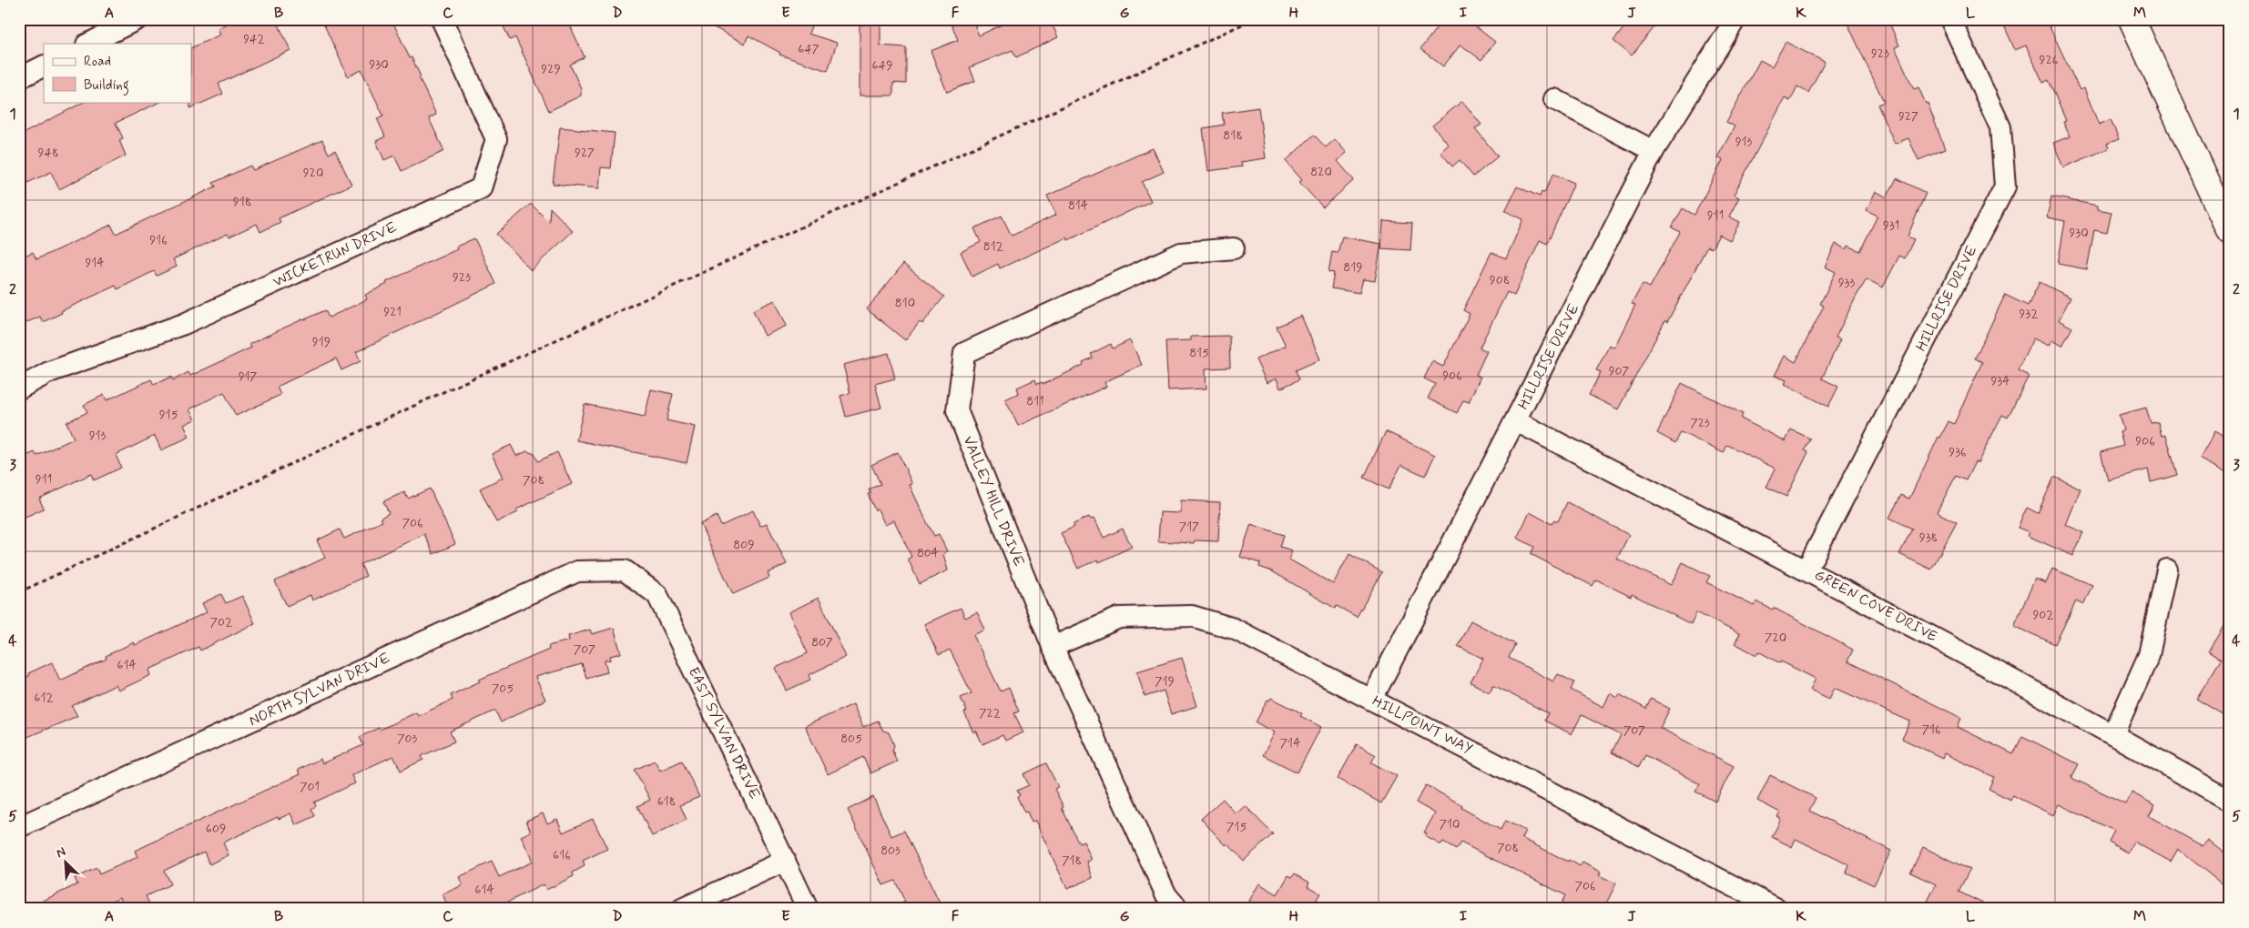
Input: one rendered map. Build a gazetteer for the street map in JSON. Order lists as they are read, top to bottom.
{
  "streets": {
    "street": [
      "WICKETRUN DRIVE",
      "HILLRISE DRIVE",
      "VALLEY HILL DRIVE",
      "GREEN COVE DRIVE",
      "NORTH SYLVAN DRIVE",
      "HILLPOINT WAY",
      "EAST SYLVAN DRIVE"
    ]
  },
  "crossings": [
    ["HILLRISE DRIVE", "GREEN COVE DRIVE"],
    ["HILLRISE DRIVE", "HILLPOINT WAY"],
    ["VALLEY HILL DRIVE", "HILLPOINT WAY"],
    ["NORTH SYLVAN DRIVE", "EAST SYLVAN DRIVE"]
  ],
  "house_numbers": [
    "942",
    "647",
    "923",
    "926",
    "930",
    "649",
    "929",
    "927",
    "818",
    "913",
    "948",
    "927",
    "820",
    "920",
    "918",
    "814",
    "911",
    "931",
    "930",
    "916",
    "812",
    "914",
    "819",
    "923",
    "908",
    "933",
    "810",
    "921",
    "932",
    "919",
    "815",
    "907",
    "906",
    "917",
    "934",
    "811",
    "915",
    "723",
    "913",
    "906",
    "936",
    "911",
    "708",
    "706",
    "717",
    "938",
    "809",
    "804",
    "902",
    "702",
    "720",
    "807",
    "707",
    "614",
    "719",
    "705",
    "612",
    "722",
    "716",
    "707",
    "703",
    "805",
    "714",
    "701",
    "618",
    "710",
    "715",
    "609",
    "708",
    "803",
    "616",
    "718",
    "706",
    "614"
  ],
  "legend": ["Road", "Building"],
  "north": "top left",
  "grid": {
    "columns": [
      "A",
      "B",
      "C",
      "D",
      "E",
      "F",
      "G",
      "H",
      "I",
      "J",
      "K",
      "L",
      "M"
    ],
    "rows": [
      "1",
      "2",
      "3",
      "4",
      "5"
    ]
  }
}
